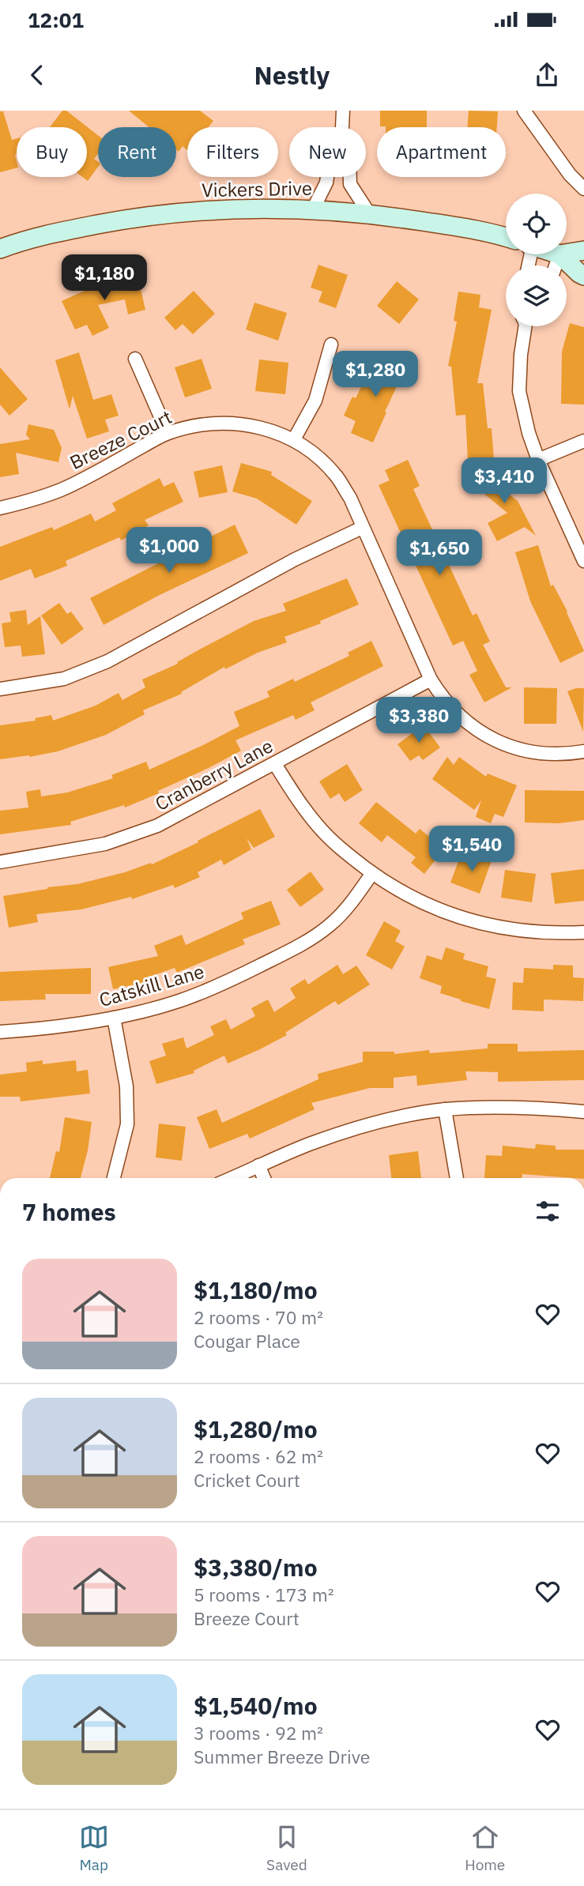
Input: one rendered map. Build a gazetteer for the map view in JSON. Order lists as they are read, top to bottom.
{
  "streets": {
    "main road": ["Vickers Drive"],
    "street": ["Breeze Court", "Cranberry Lane", "Catskill Lane"]
  },
  "crossings": [
    ["Breeze Court", "Cranberry Lane"]
  ],
  "page": {
    "status": "12:01",
    "header": "Nestly",
    "chip": [
      "Buy",
      "Rent",
      "Filters",
      "New",
      "Apartment"
    ],
    "price": [
      "$1,180",
      "$1,280",
      "$3,410",
      "$1,000",
      "$1,650",
      "$3,380",
      "$1,540"
    ],
    "heading": "7 homes",
    "list": [
      {
        "name": "$1,180/mo",
        "note": "2 rooms · 70 m² · Cougar Place"
      },
      {
        "name": "$1,280/mo",
        "note": "2 rooms · 62 m² · Cricket Court"
      },
      {
        "name": "$3,380/mo",
        "note": "5 rooms · 173 m² · Breeze Court"
      },
      {
        "name": "$1,540/mo",
        "note": "3 rooms · 92 m² · Summer Breeze Drive"
      }
    ],
    "tabs": ["Map", "Saved", "Home"]
  }
}
